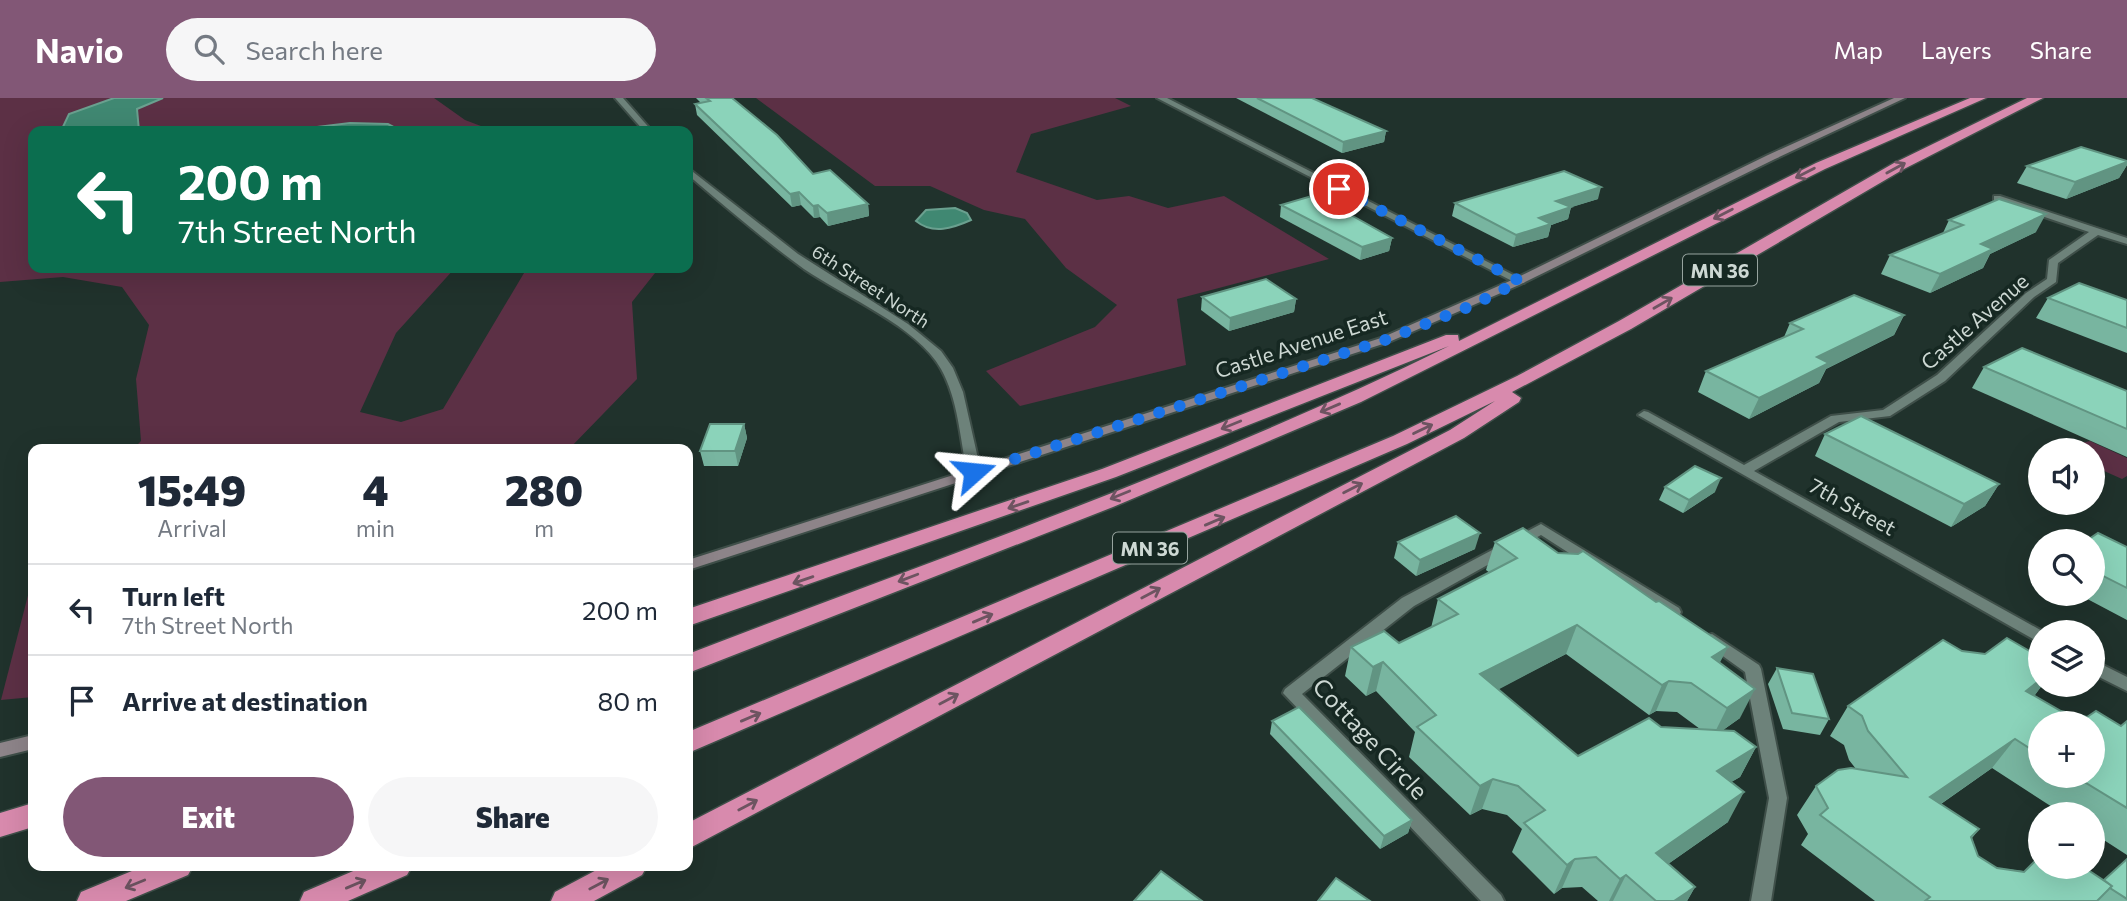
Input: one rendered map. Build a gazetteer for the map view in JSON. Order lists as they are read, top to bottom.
{
  "streets": {
    "highway": ["MN 36"],
    "street": [
      "6th Street North",
      "Castle Avenue",
      "Castle Avenue East",
      "7th Street",
      "Cottage Circle"
    ]
  },
  "crossings": [
    ["6th Street North", "Castle Avenue East"],
    ["Castle Avenue", "7th Street"]
  ],
  "page": {
    "header": "Navio",
    "search": "Search here",
    "nav": ["Map", "Layers", "Share"],
    "turn": ["200 m", "7th Street North"],
    "map_buttons": ["+", "−"],
    "eta": [
      "15:49",
      "Arrival",
      "4",
      "min",
      "280",
      "m"
    ],
    "list": [
      {
        "name": "Turn left",
        "note": "7th Street North",
        "value": "200 m"
      },
      {
        "name": "Arrive at destination",
        "value": "80 m"
      }
    ],
    "buttons": ["Exit", "Share"]
  }
}
